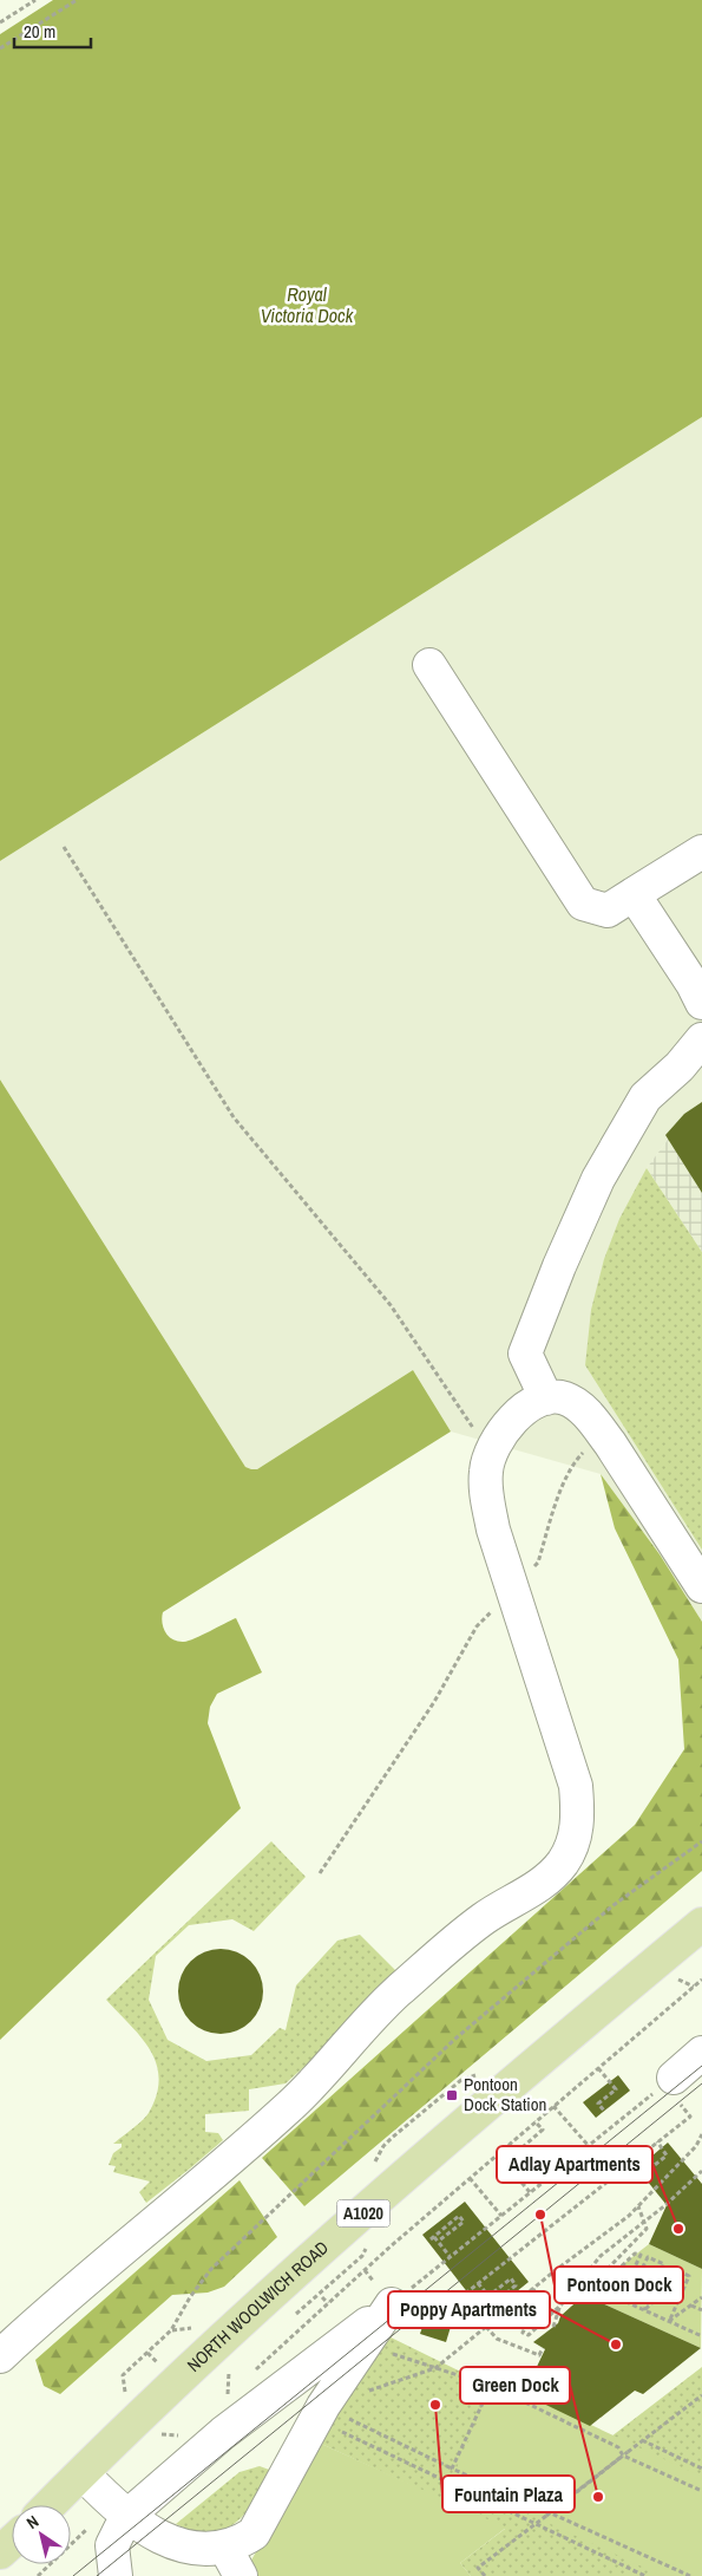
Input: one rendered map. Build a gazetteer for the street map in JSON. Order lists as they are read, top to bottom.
{
  "streets": {
    "main road": ["A1020", "NORTH WOOLWICH ROAD"]
  },
  "water": ["Royal Victoria Dock"],
  "places": {
    "transit": ["Pontoon Dock Station"],
    "other": [
      "Pontoon Dock",
      "Adlay Apartments",
      "Poppy Apartments",
      "Fountain Plaza",
      "Green Dock"
    ]
  },
  "scale_bar": "20 m",
  "north": "top left"
}
